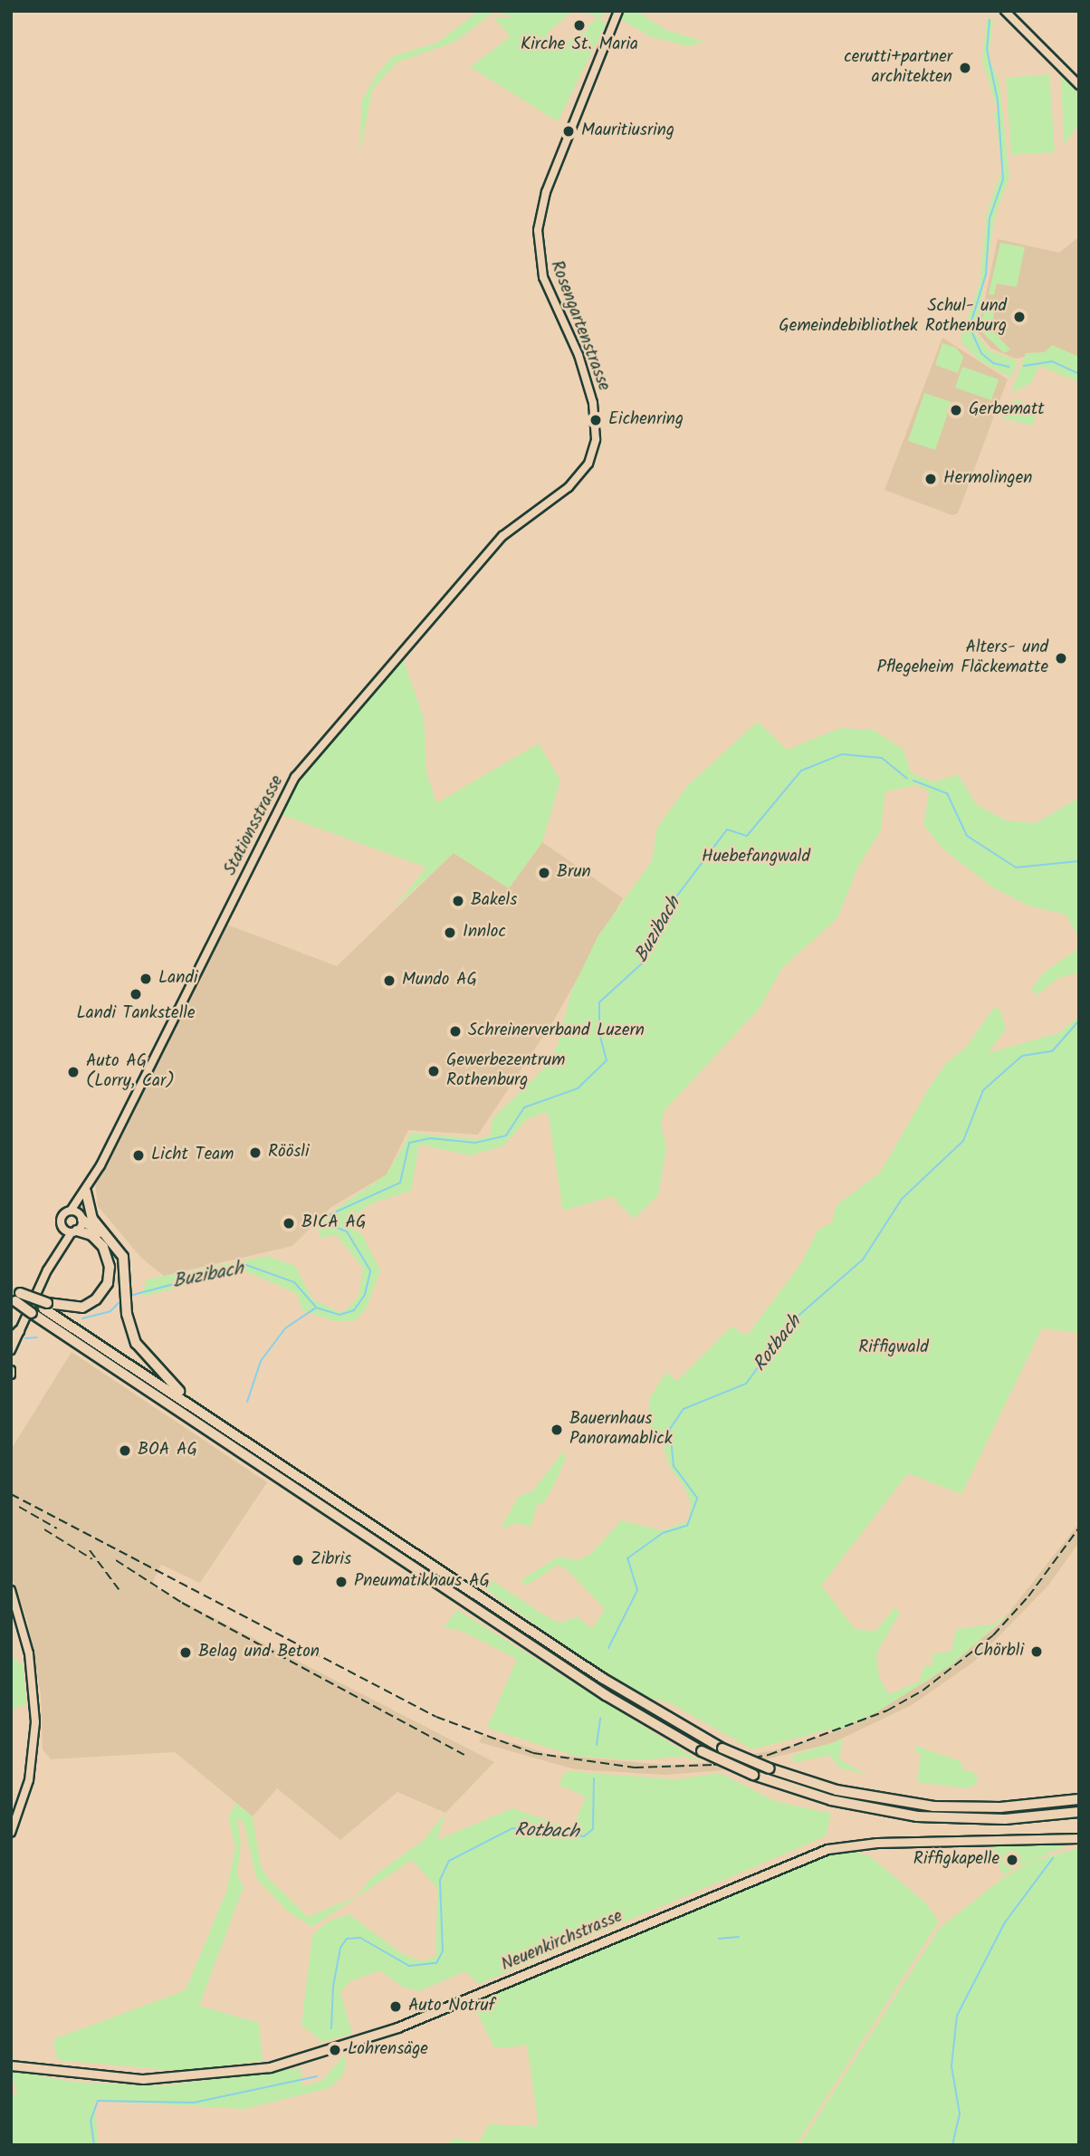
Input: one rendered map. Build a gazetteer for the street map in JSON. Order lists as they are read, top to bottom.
{
  "streets": {
    "main road": ["Rosengartenstrasse", "Stationsstrasse", "Neuenkirchstrasse"]
  },
  "crossings": [
    ["Rosengartenstrasse", "Stationsstrasse"]
  ],
  "water": ["Buzibach", "Rotbach"],
  "parks": ["Huebefangwald", "Riffigwald"],
  "places": [
    "Kirche St. Maria",
    "cerutti+partner architekten",
    "Mauritiusring",
    "Schul- und Gemeindebibliothek Rothenburg",
    "Gerbematt",
    "Eichenring",
    "Hermolingen",
    "Alters- und Pflegeheim Fläckematte",
    "Brun",
    "Bakels",
    "Innloc",
    "Landi",
    "Mundo AG",
    "Landi Tankstelle",
    "Schreinerverband Luzern",
    "Gewerbezentrum Rothenburg",
    "Auto AG (Lorry, Car)",
    "Röösli",
    "Licht Team",
    "BICA AG",
    "Bauernhaus Panoramablick",
    "BOA AG",
    "Zibris",
    "Pneumatikhaus AG",
    "Chörbli",
    "Belag und Beton",
    "Riffigkapelle",
    "Auto Notruf",
    "Lohrensäge"
  ]
}
